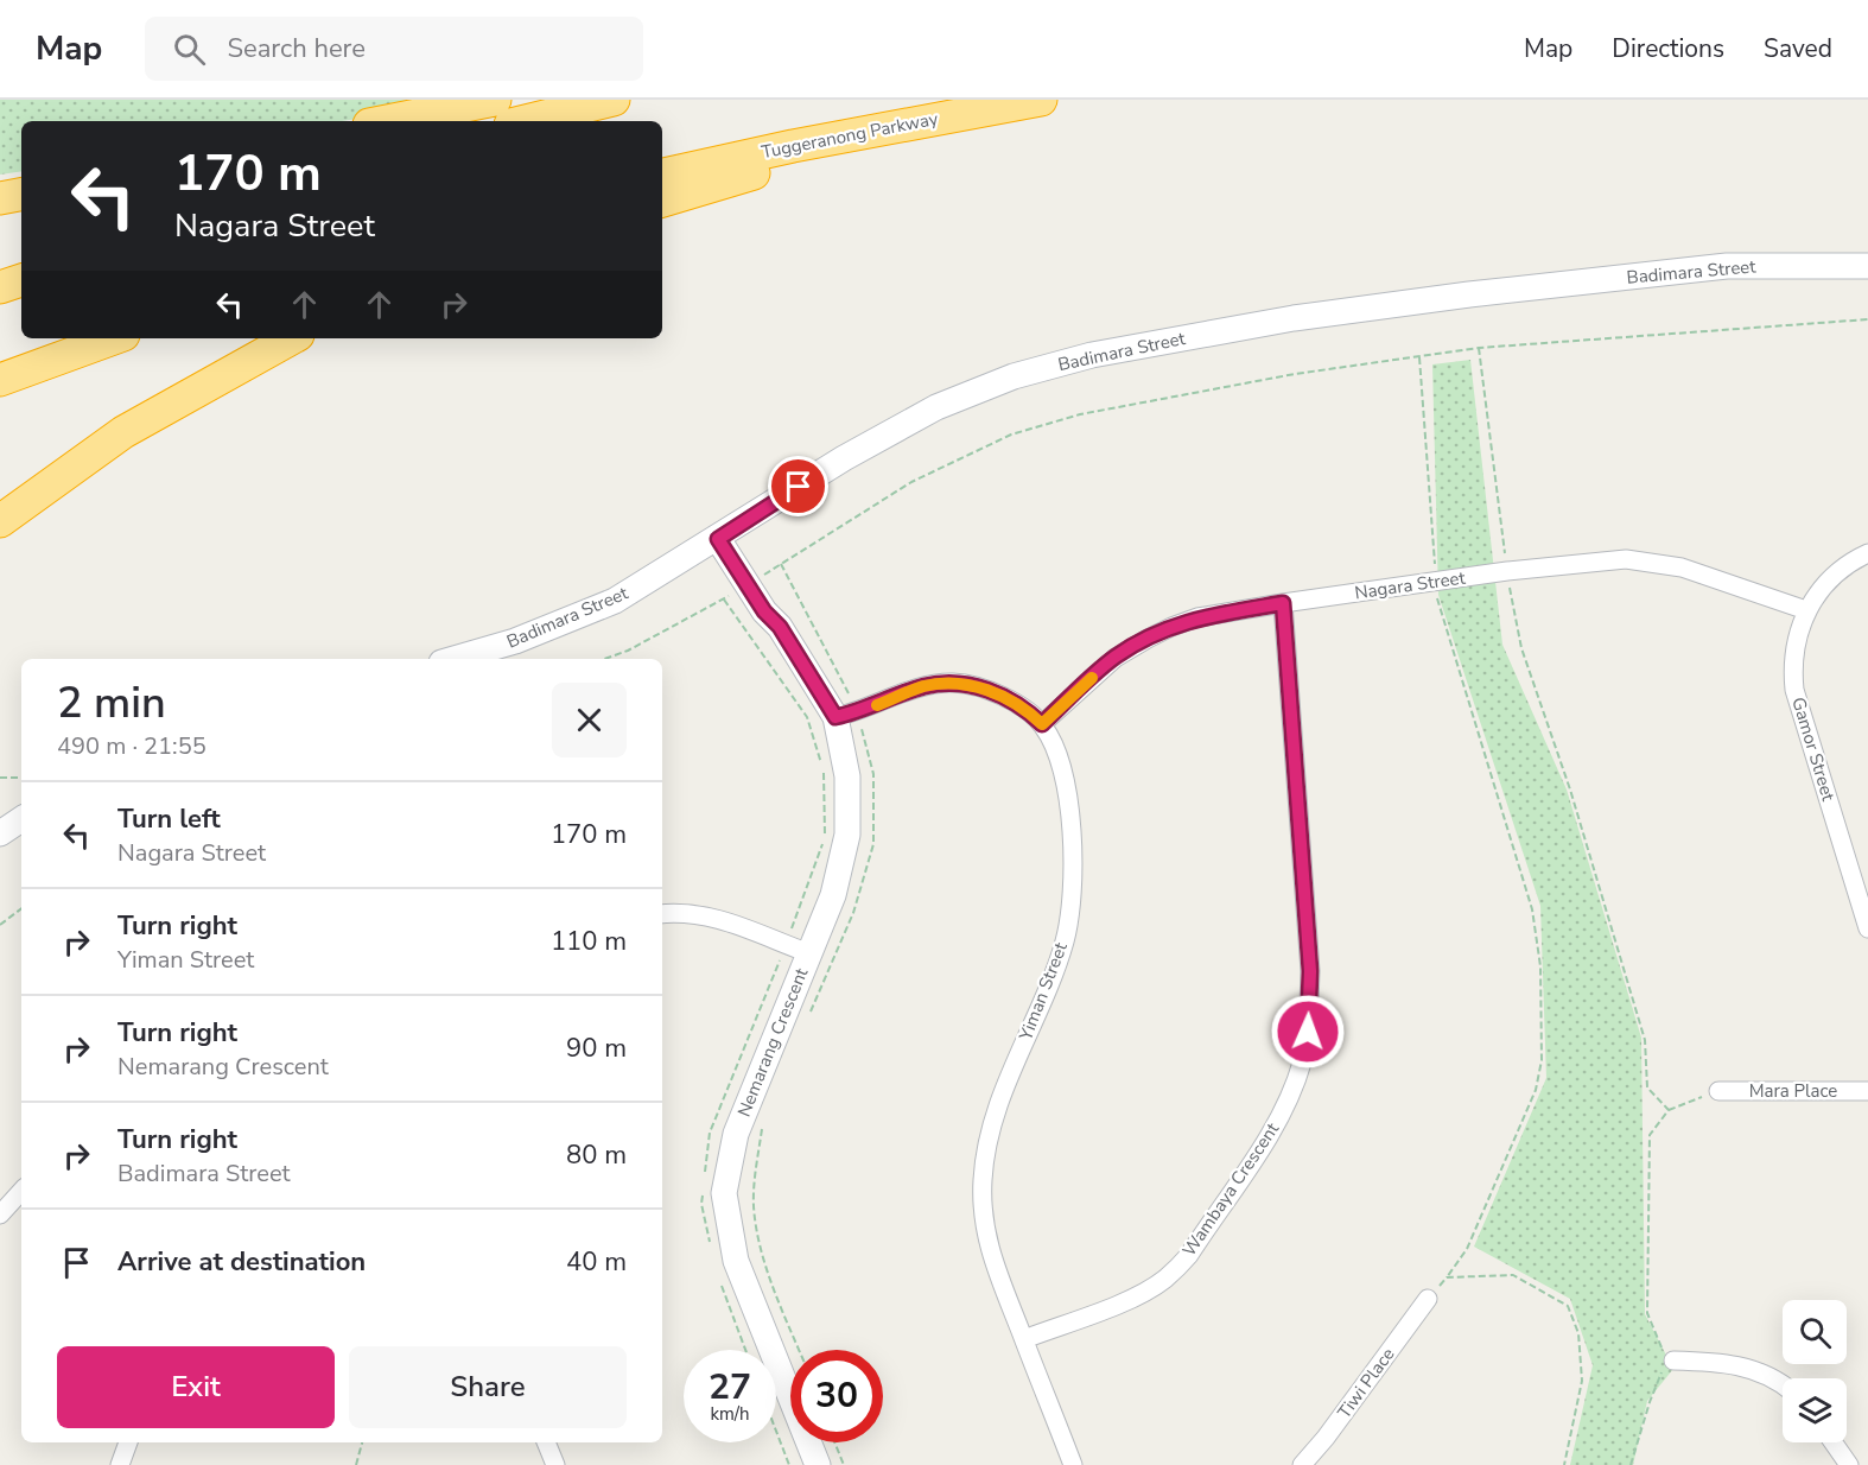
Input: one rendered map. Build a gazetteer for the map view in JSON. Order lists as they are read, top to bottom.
{
  "streets": {
    "highway": ["Tuggeranong Parkway"],
    "main road": ["Badimara Street", "Nemarang Crescent"],
    "street": [
      "Nagara Street",
      "Gamor Street",
      "Yiman Street",
      "Mara Place",
      "Wambaya Crescent",
      "Tiwi Place"
    ]
  },
  "crossings": [
    ["Badimara Street", "Nemarang Crescent"],
    ["Nagara Street", "Gamor Street"],
    ["Nagara Street", "Yiman Street"],
    ["Nagara Street", "Wambaya Crescent"],
    ["Yiman Street", "Nemarang Crescent"],
    ["Yiman Street", "Wambaya Crescent"]
  ],
  "page": {
    "header": "Map",
    "search": "Search here",
    "nav": ["Map", "Directions", "Saved"],
    "turn": ["170 m", "Nagara Street"],
    "heading": ["2 min", "490 m · 21:55"],
    "list": [
      {
        "name": "Turn left",
        "note": "Nagara Street",
        "value": "170 m"
      },
      {
        "name": "Turn right",
        "note": "Yiman Street",
        "value": "110 m"
      },
      {
        "name": "Turn right",
        "note": "Nemarang Crescent",
        "value": "90 m"
      },
      {
        "name": "Turn right",
        "note": "Badimara Street",
        "value": "80 m"
      },
      {
        "name": "Arrive at destination",
        "value": "40 m"
      }
    ],
    "buttons": ["Exit", "Share"],
    "speed": "27 km/h",
    "limit": "30"
  }
}
